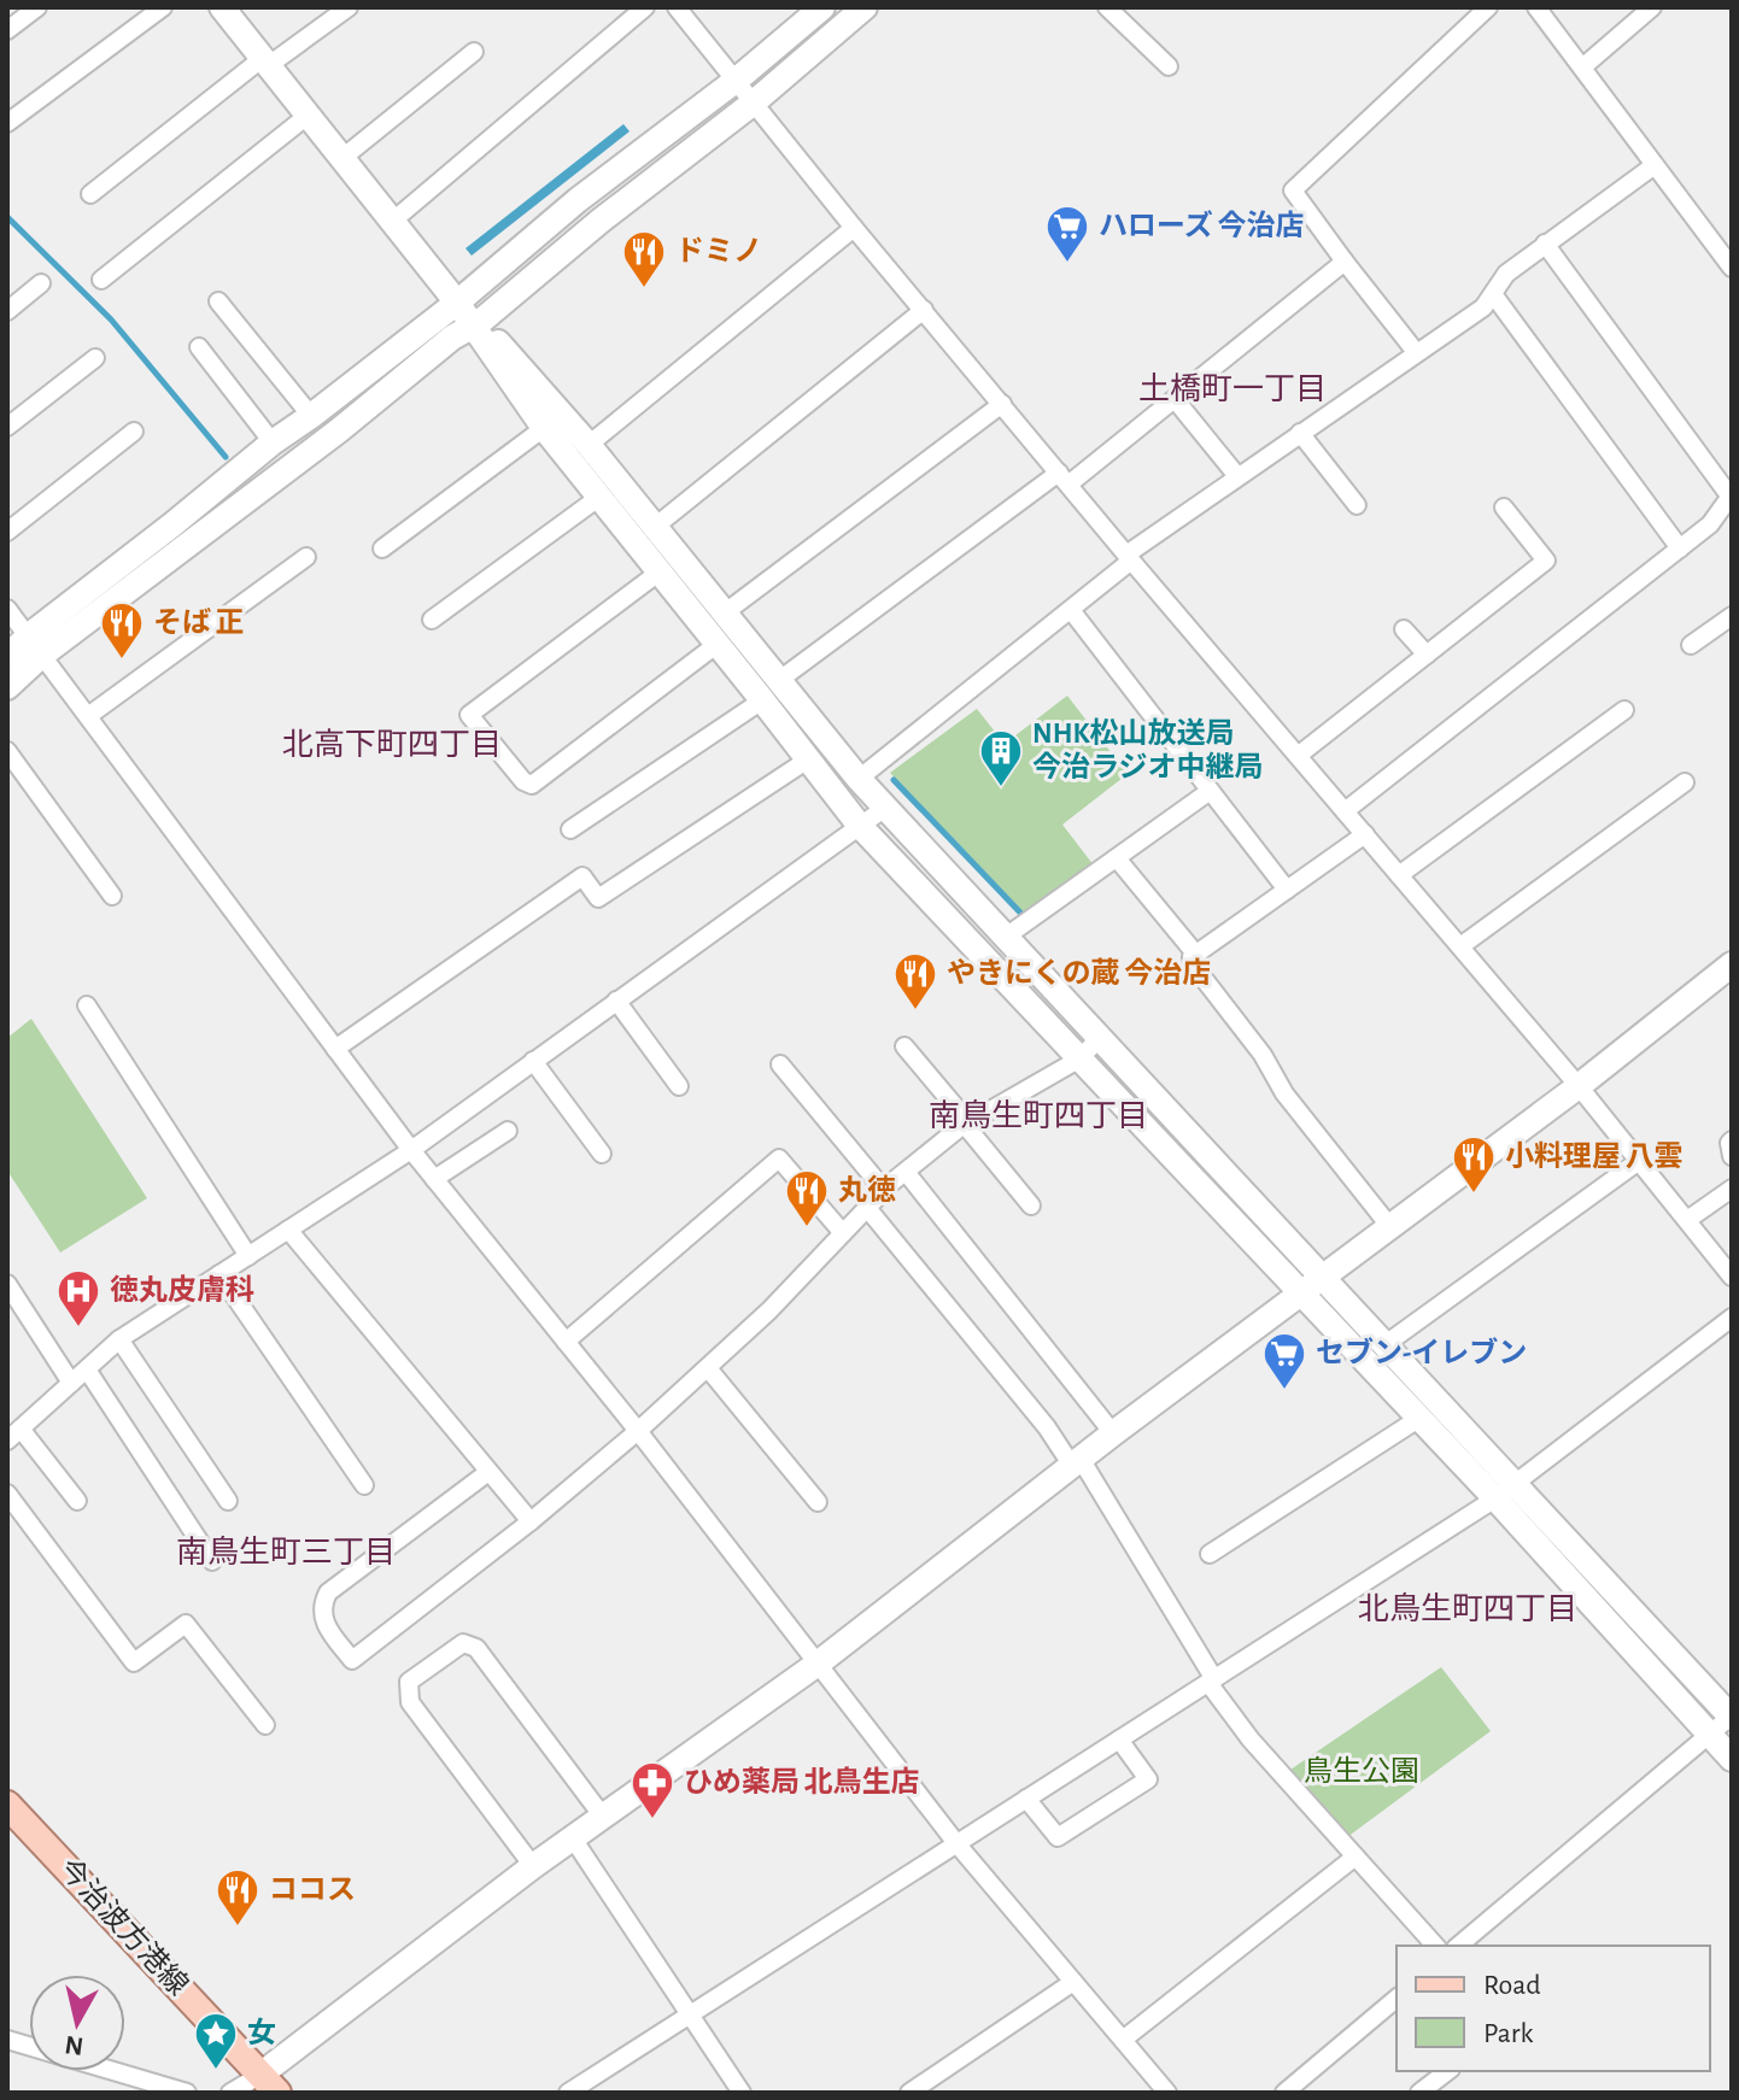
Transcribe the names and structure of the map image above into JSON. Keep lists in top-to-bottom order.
{
  "streets": {
    "main road": ["今治波方港線"]
  },
  "districts": [
    "土橋町一丁目",
    "北高下町四丁目",
    "南鳥生町四丁目",
    "南鳥生町三丁目",
    "北鳥生町四丁目"
  ],
  "parks": ["鳥生公園"],
  "places": {
    "supermarket": ["ハローズ 今治店", "セブン-イレブン"],
    "restaurant": [
      "ドミノ",
      "そば 正",
      "やきにくの蔵 今治店",
      "小料理屋 八雲",
      "丸徳",
      "ココス"
    ],
    "building": ["NHK松山放送局 今治ラジオ中継局"],
    "hospital": ["徳丸皮膚科"],
    "pharmacy": ["ひめ薬局 北鳥生店"],
    "place": ["女"]
  },
  "legend": ["Road", "Park"],
  "north": "bottom"
}
